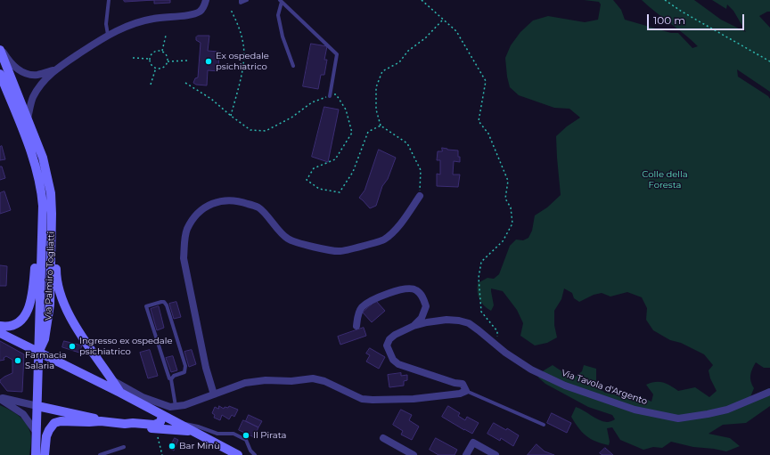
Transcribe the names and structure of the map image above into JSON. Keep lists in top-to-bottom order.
{
  "streets": {
    "street": ["Via Palmiro Togliatti", "Via Tavola d'Argento"]
  },
  "parks": ["Colle della Foresta"],
  "places": [
    "Ex ospedale psichiatrico",
    "Ingresso ex ospedale psichiatrico",
    "Farmacia Salaria",
    "Il Pirata",
    "Bar Minù"
  ],
  "scale_bar": "100 m"
}
